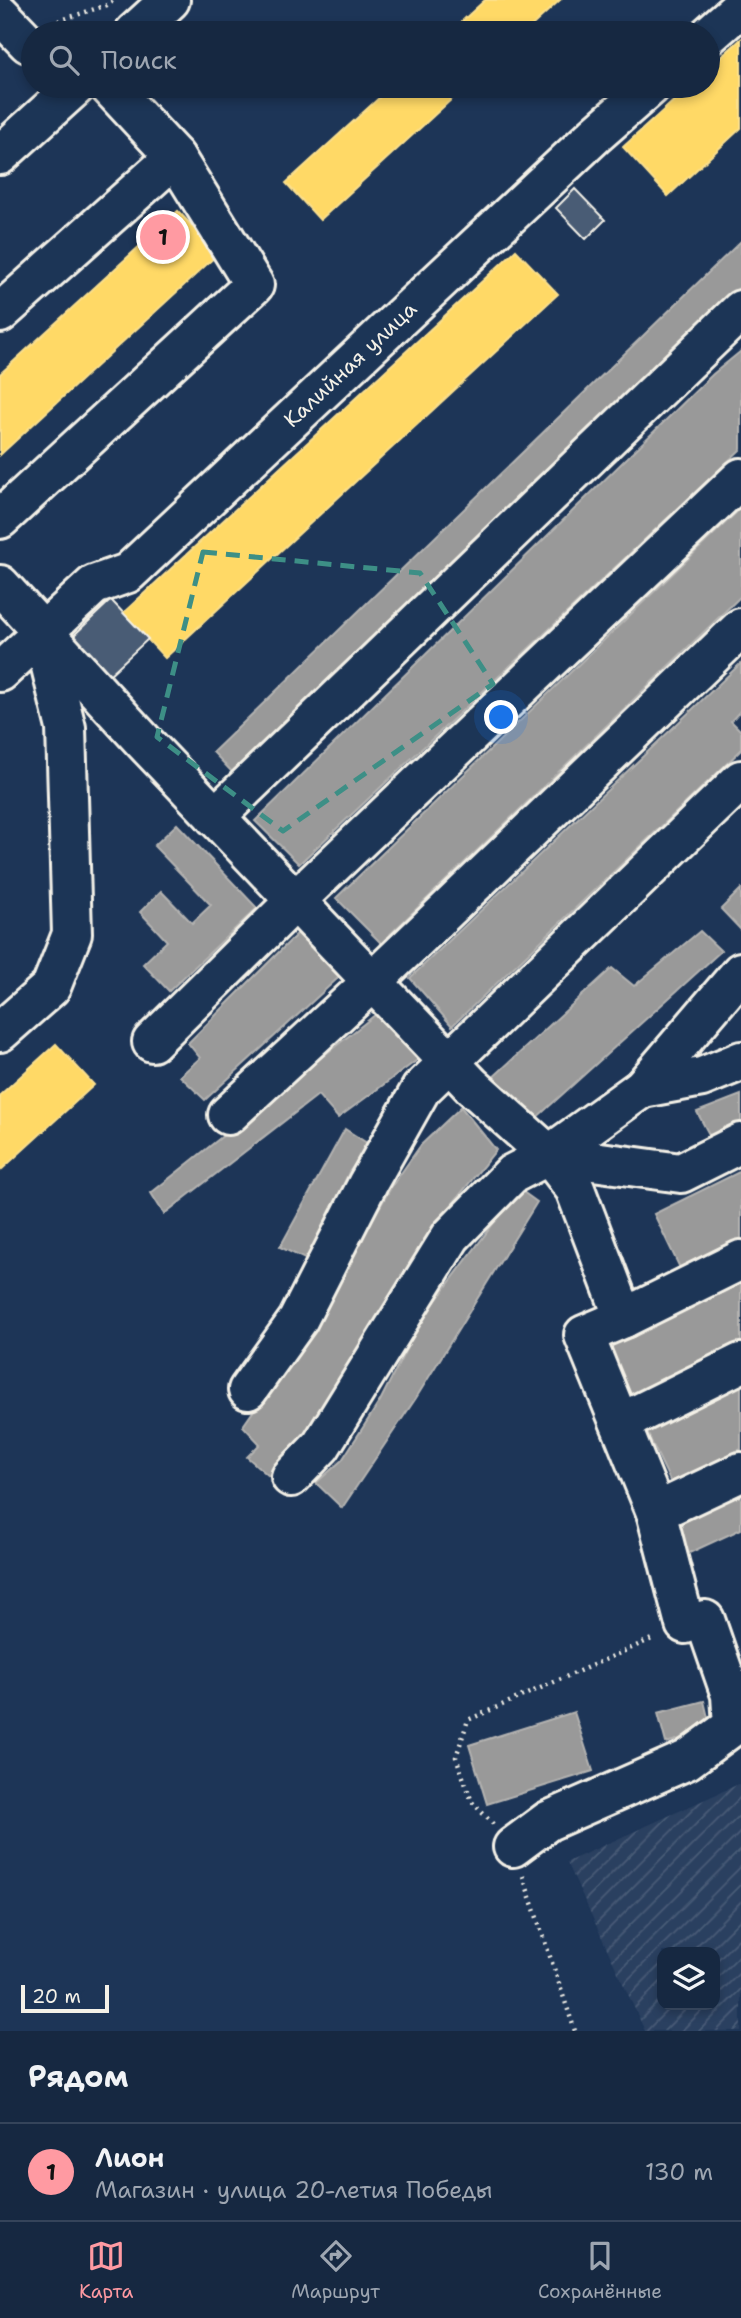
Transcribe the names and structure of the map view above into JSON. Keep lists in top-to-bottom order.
{
  "streets": {
    "main road": ["Калийная улица"]
  },
  "scale_bar": "20 m",
  "page": {
    "search": "Поиск",
    "pins": "1",
    "scale": "20 m",
    "heading": "Рядом",
    "list": [
      {
        "mark": "1",
        "name": "Лион",
        "note": "Магазин · улица 20-летия Победы",
        "value": "130 m"
      }
    ],
    "nav": ["Карта", "Маршрут", "Сохранённые"]
  }
}
